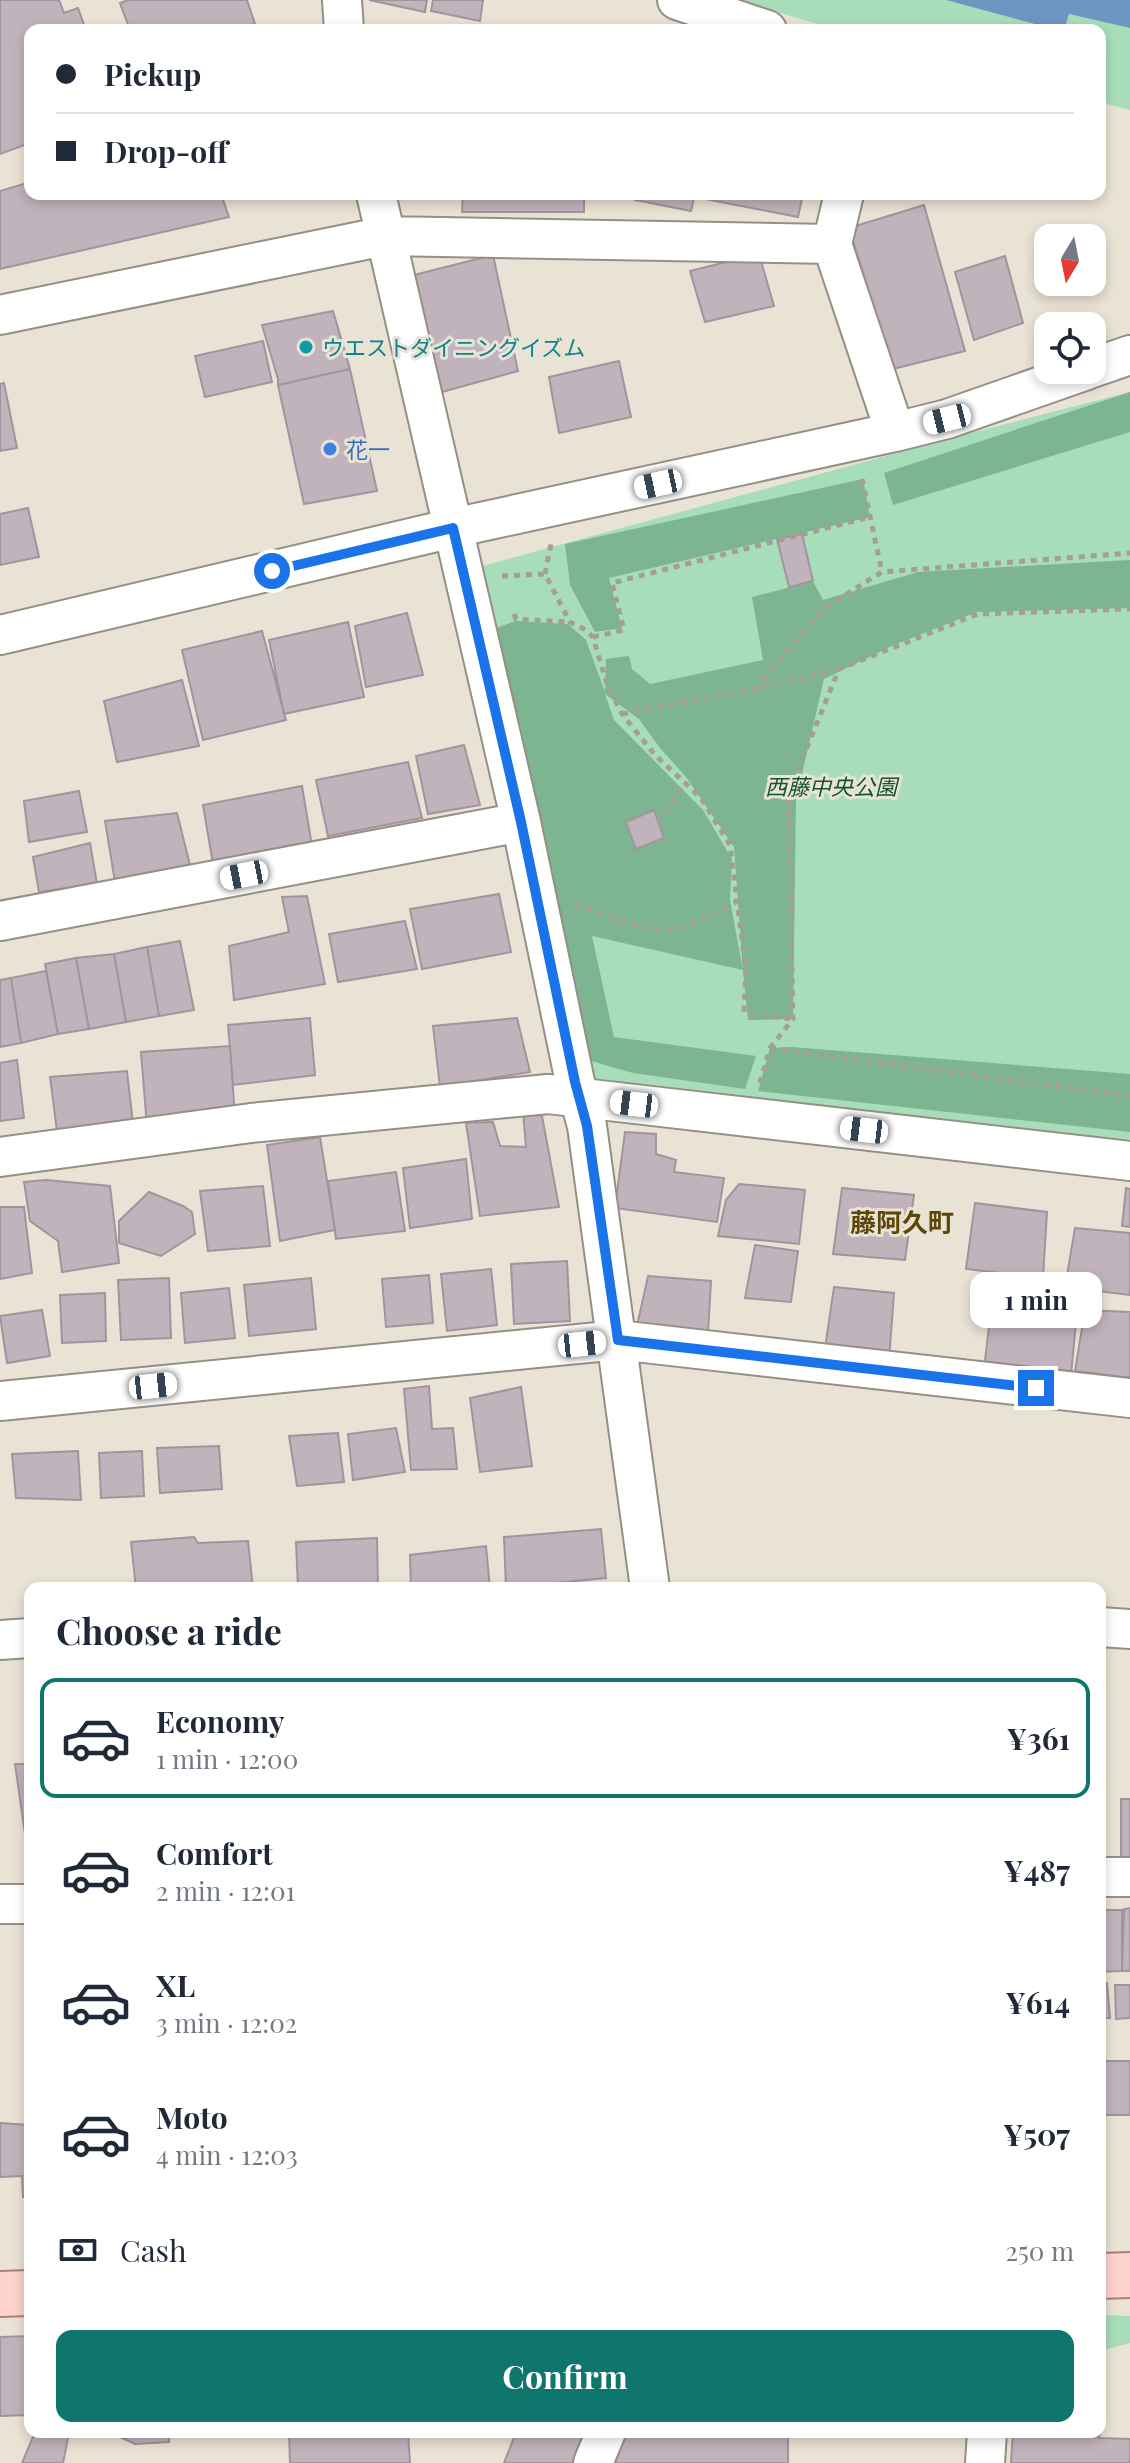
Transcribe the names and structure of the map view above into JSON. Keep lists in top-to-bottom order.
{
  "districts": ["藤阿久町"],
  "parks": ["西藤中央公園"],
  "places": ["ウエストダイニングイズム", "花一"],
  "north": "bottom",
  "page": {
    "banner": ["Pickup", "Drop-off"],
    "bubble": "1 min",
    "heading": "Choose a ride",
    "list": [
      {
        "name": "Economy",
        "note": "1 min · 12:00",
        "value": "¥361"
      },
      {
        "name": "Comfort",
        "note": "2 min · 12:01",
        "value": "¥487"
      },
      {
        "name": "XL",
        "note": "3 min · 12:02",
        "value": "¥614"
      },
      {
        "name": "Moto",
        "note": "4 min · 12:03",
        "value": "¥507"
      }
    ],
    "pay": ["Cash", "250 m"],
    "buttons": "Confirm"
  }
}
